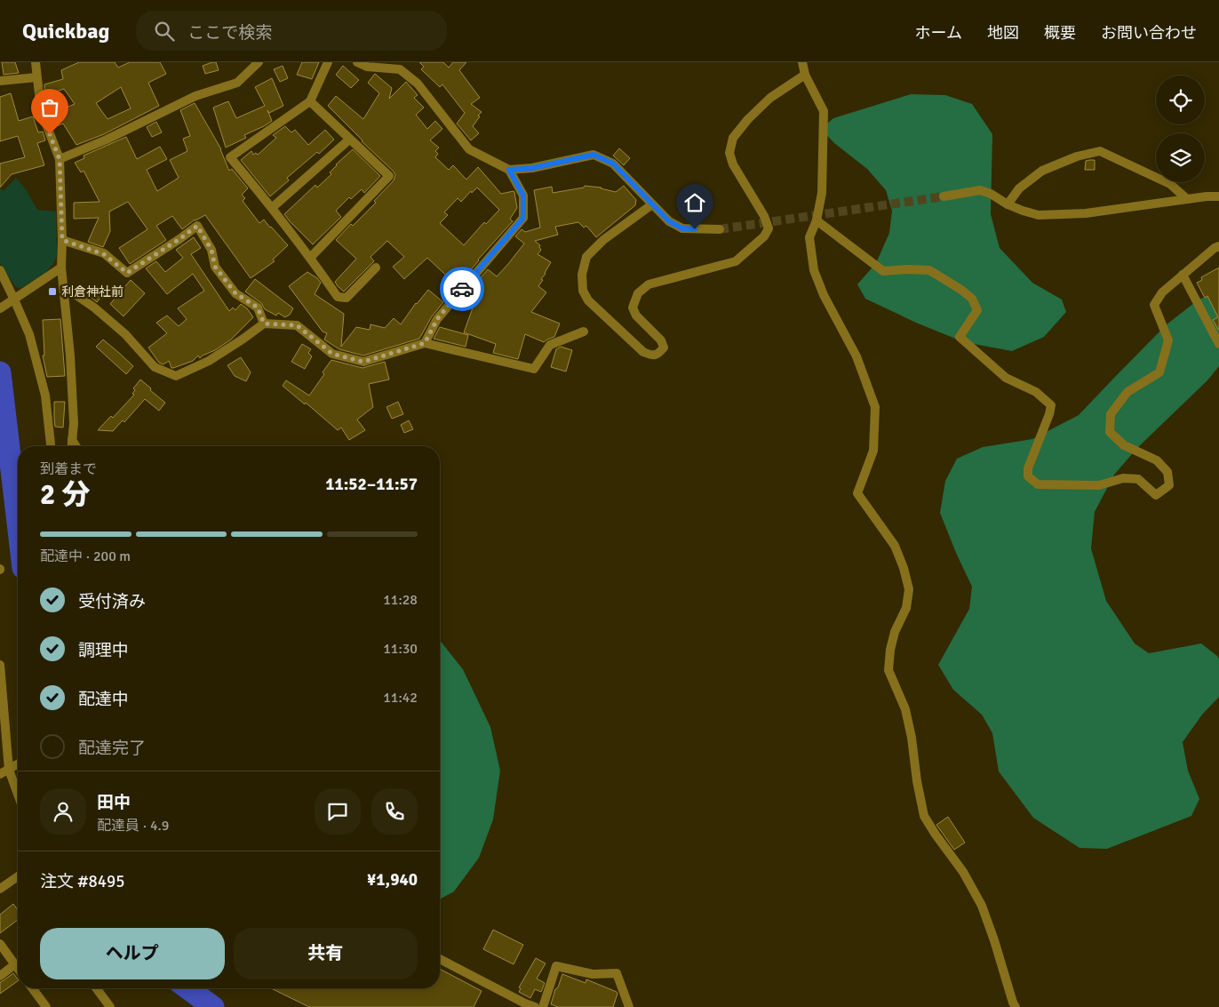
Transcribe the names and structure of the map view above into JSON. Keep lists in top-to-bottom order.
{
  "places": {
    "transit": ["利倉神社前"]
  },
  "page": {
    "header": "Quickbag",
    "search": "ここで検索",
    "nav": [
      "ホーム",
      "地図",
      "概要",
      "お問い合わせ"
    ],
    "heading": ["2 分", "到着まで", "11:52–11:57"],
    "panel": [
      "田中",
      "配達員 · 4.9",
      "注文 #8495",
      "¥1,940"
    ],
    "bar": "配達中 · 200 m",
    "list": [
      ["受付済み", "11:28"],
      ["調理中", "11:30"],
      ["配達中", "11:42"],
      "配達完了"
    ],
    "buttons": ["ヘルプ", "共有"]
  }
}
